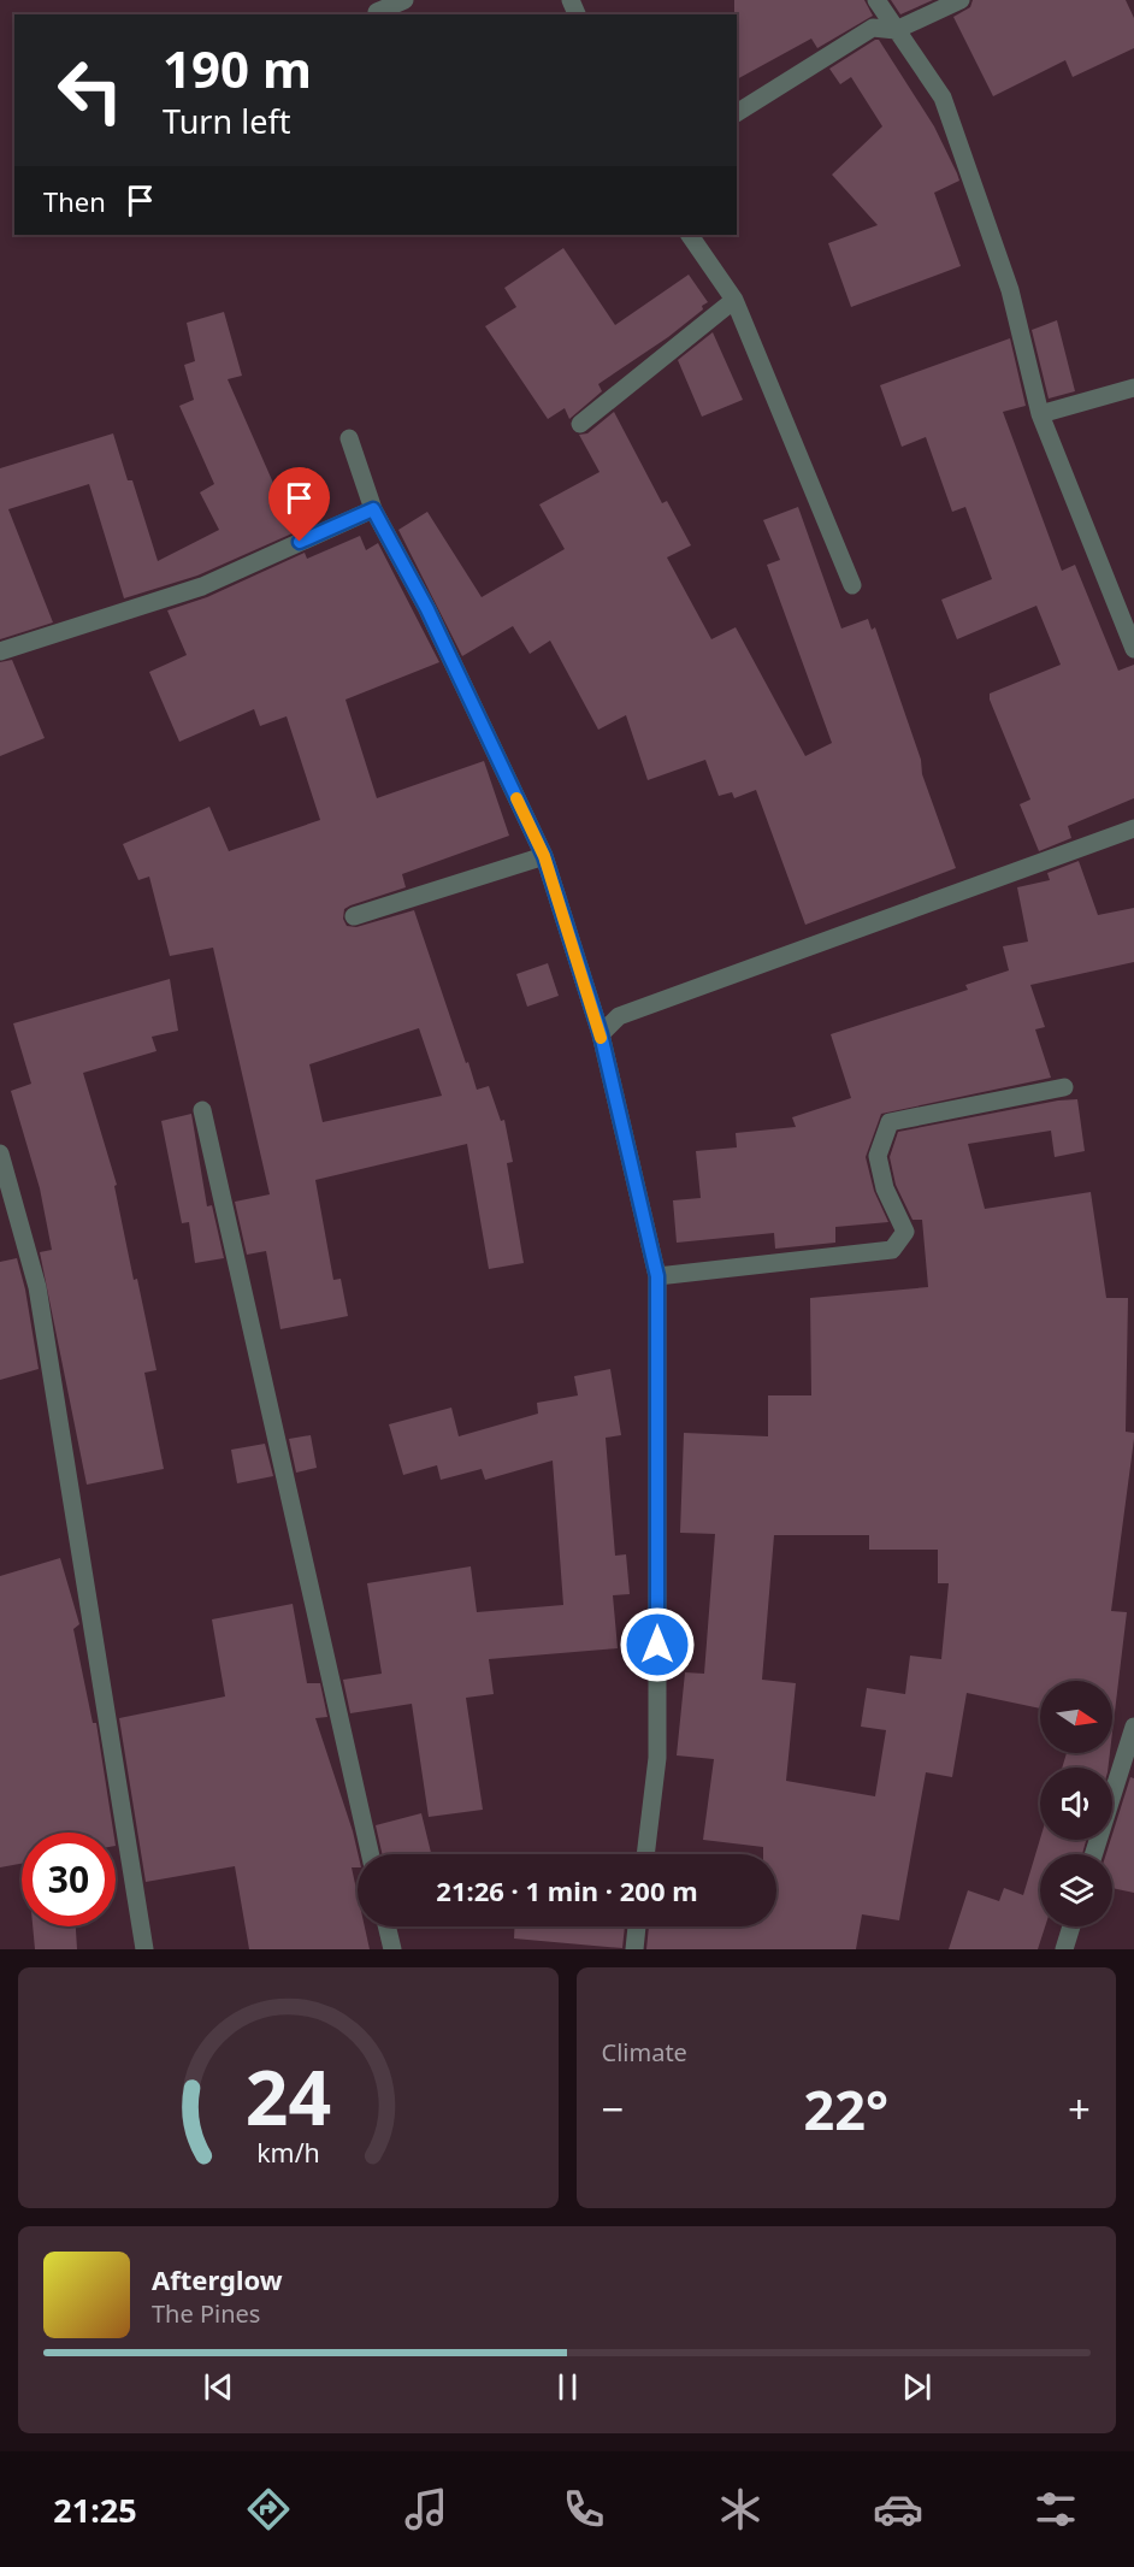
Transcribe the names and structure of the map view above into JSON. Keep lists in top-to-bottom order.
{
  "north": "right",
  "page": {
    "turn": ["190 m", "Turn left"],
    "then": "Then",
    "limit": "30",
    "trip": "21:26 · 1 min · 200 m",
    "tile": "Climate",
    "heat": ["−", "22°", "+"],
    "song": ["Afterglow", "The Pines"],
    "tabs": "21:25",
    "gauge": ["24", "km/h"]
  }
}
